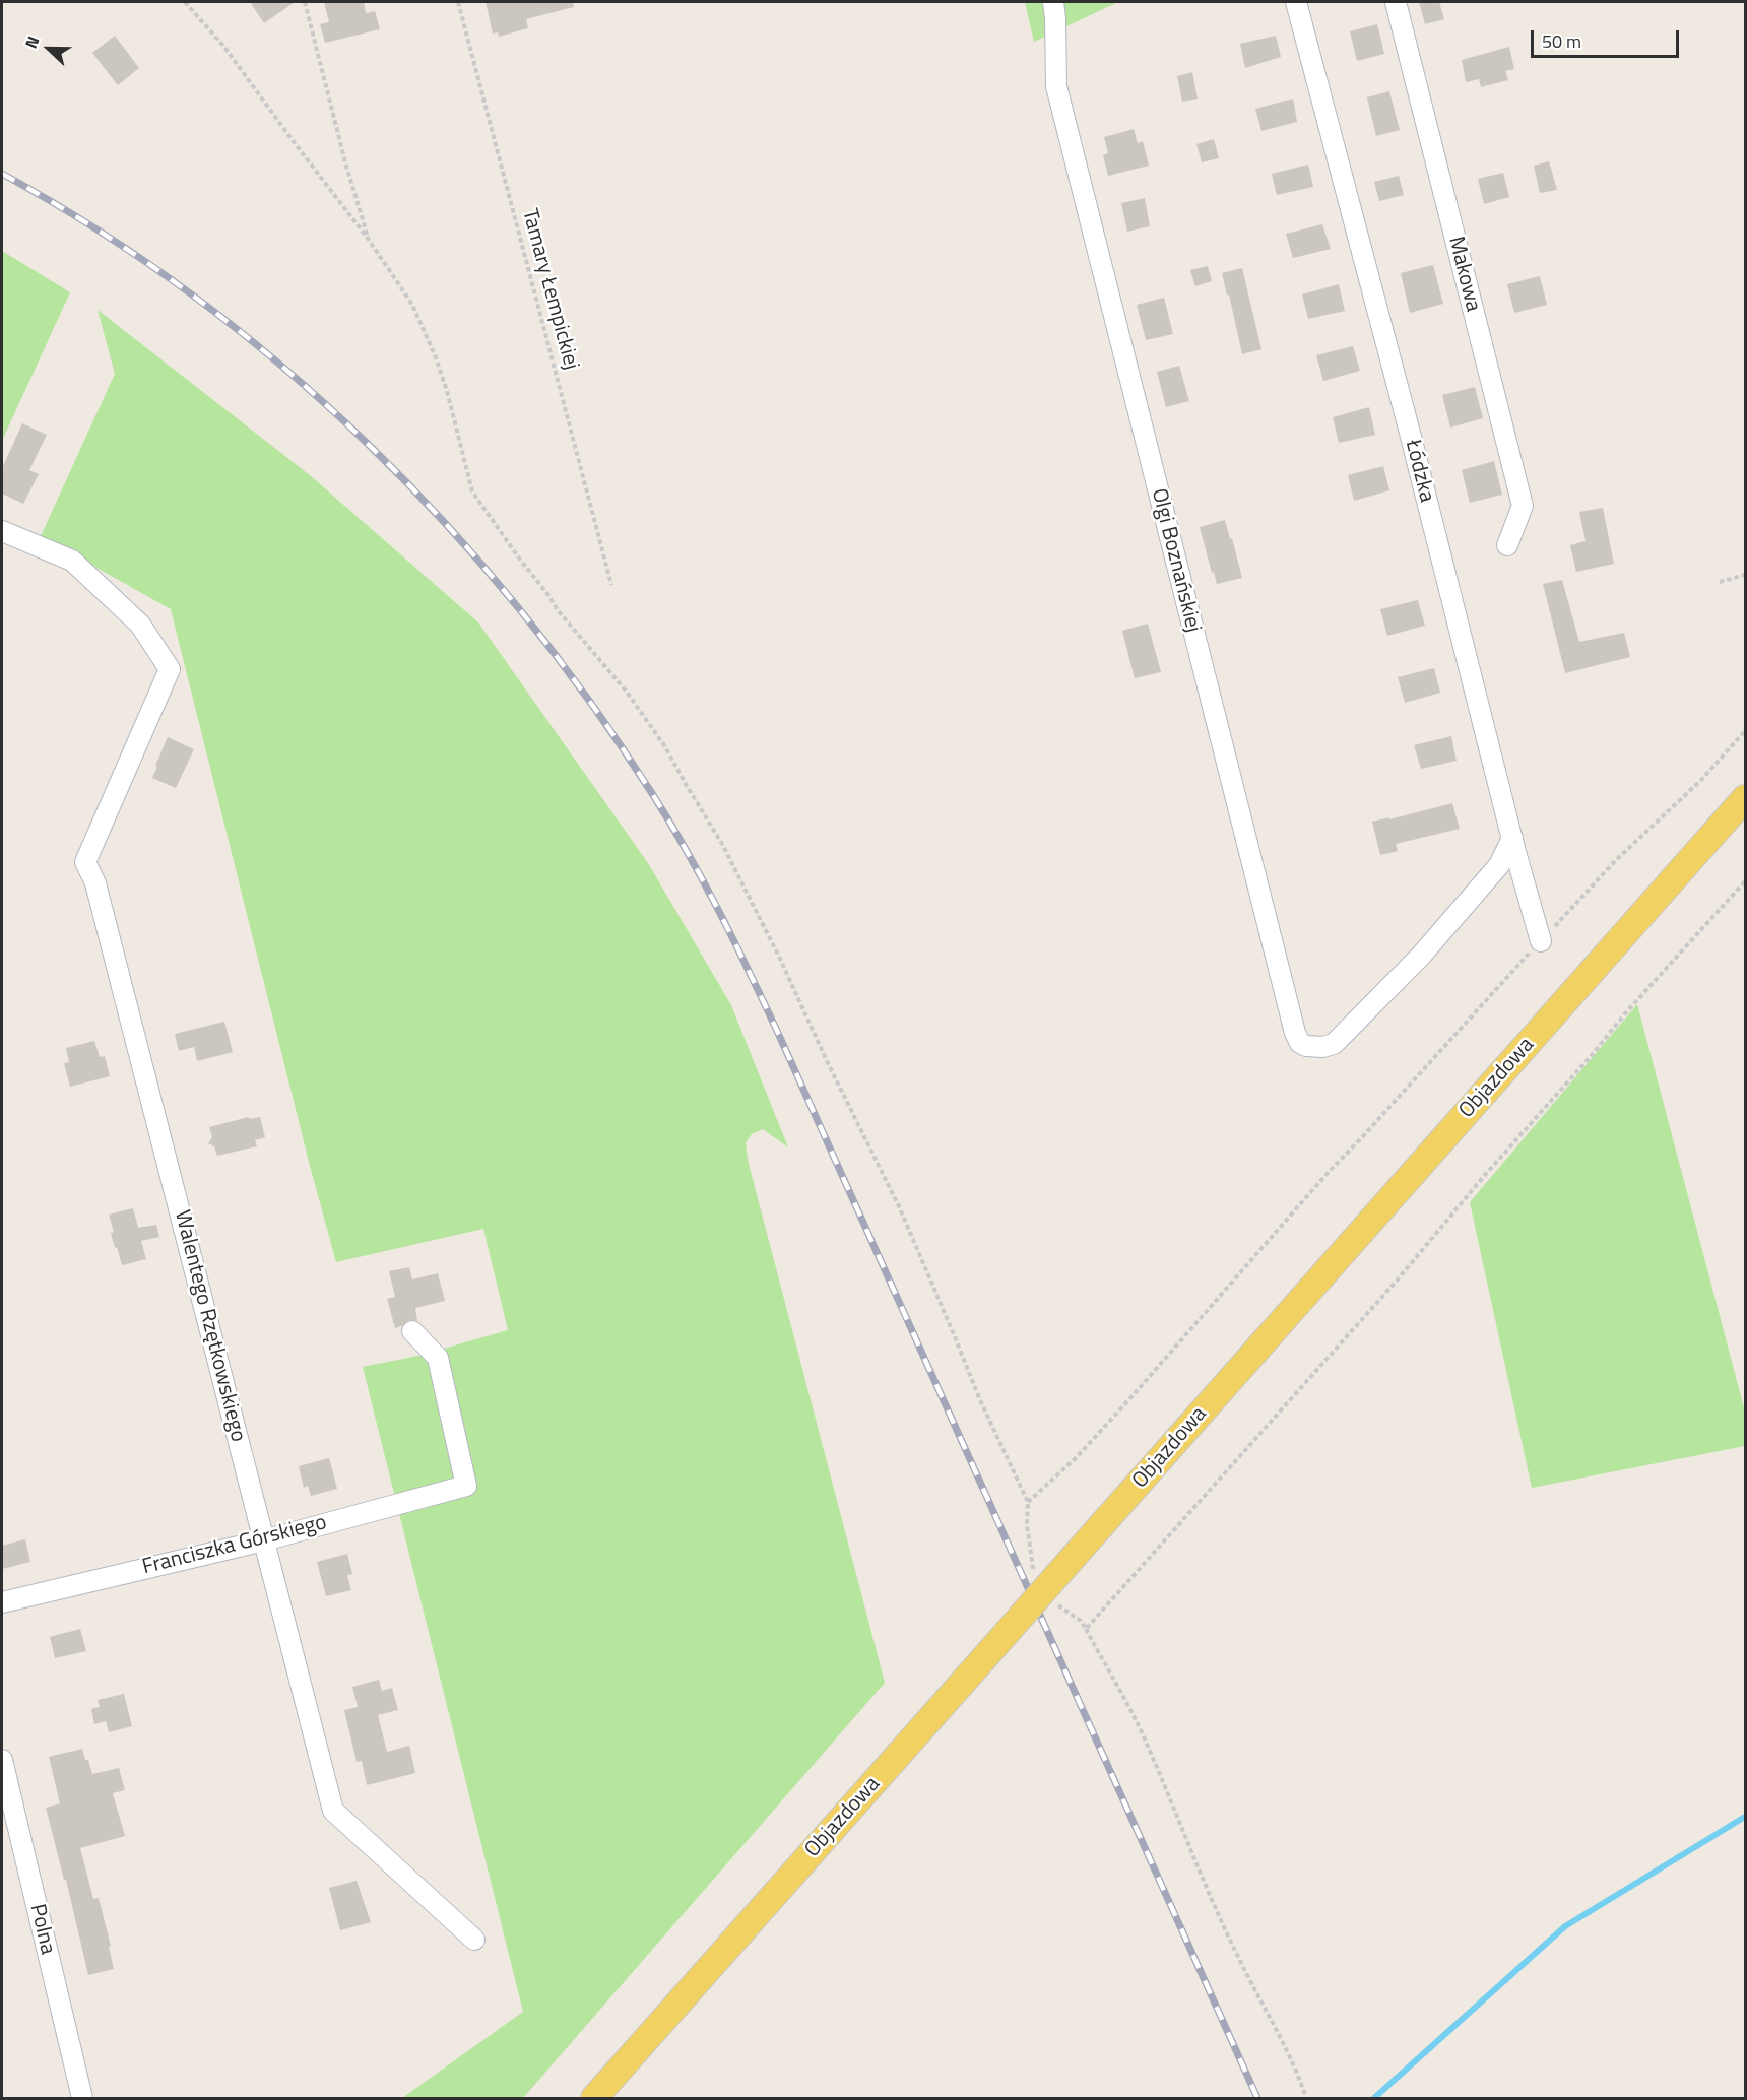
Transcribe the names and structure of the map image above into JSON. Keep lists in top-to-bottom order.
{
  "streets": {
    "main road": ["Objazdowa"],
    "street": [
      "Makowa",
      "Łódzka",
      "Olgi Boznańskiej",
      "Walentego Rzętkowskiego",
      "Franciszka Górskiego",
      "Polna"
    ],
    "path": ["Tamary Łempickiej"]
  },
  "crossings": [
    ["Łódzka", "Olgi Boznańskiej"],
    ["Walentego Rzętkowskiego", "Franciszka Górskiego"]
  ],
  "scale_bar": "50 m",
  "north": "left"
}
